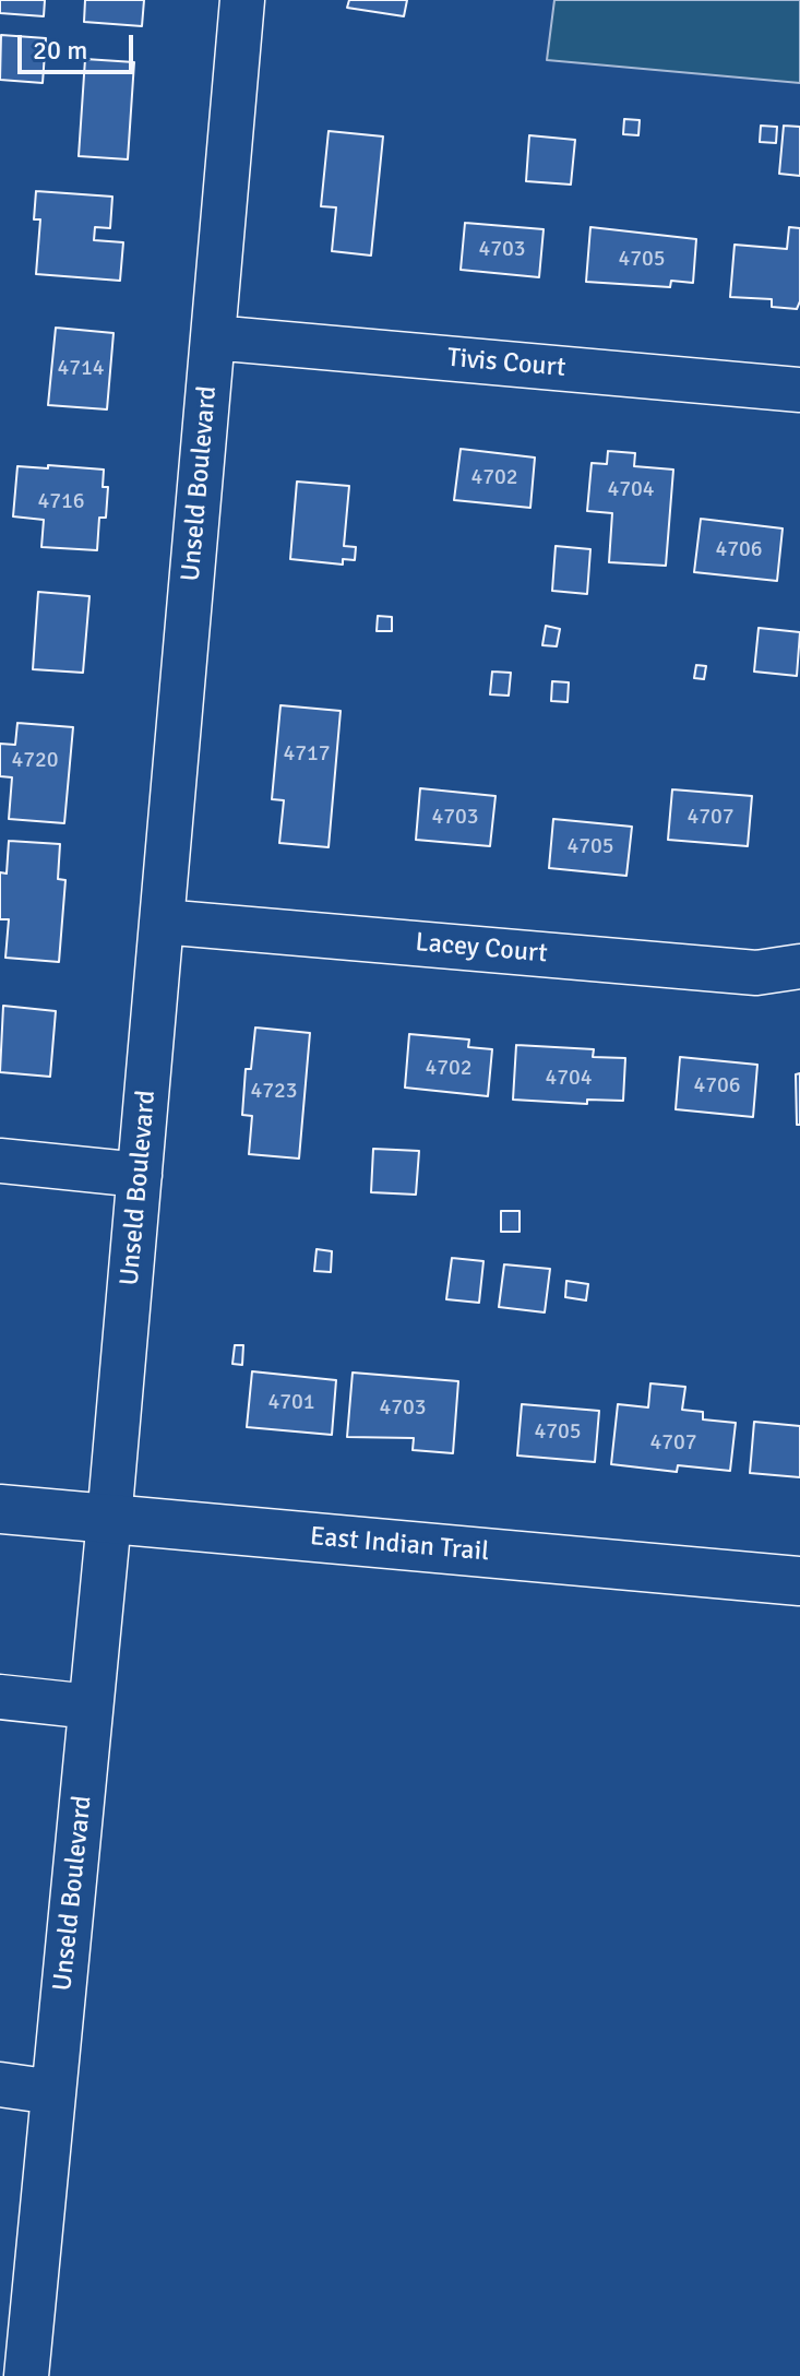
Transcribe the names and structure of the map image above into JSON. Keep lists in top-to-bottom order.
{
  "streets": {
    "main road": ["East Indian Trail"],
    "street": ["Tivis Court", "Unseld Boulevard", "Lacey Court"]
  },
  "crossings": [
    ["Tivis Court", "Unseld Boulevard"],
    ["Unseld Boulevard", "Lacey Court"],
    ["Unseld Boulevard", "East Indian Trail"]
  ],
  "house_numbers": [
    "4703",
    "4705",
    "4714",
    "4702",
    "4704",
    "4716",
    "4706",
    "4717",
    "4720",
    "4703",
    "4707",
    "4705",
    "4702",
    "4704",
    "4706",
    "4723",
    "4701",
    "4703",
    "4705",
    "4707"
  ],
  "scale_bar": "20 m"
}
